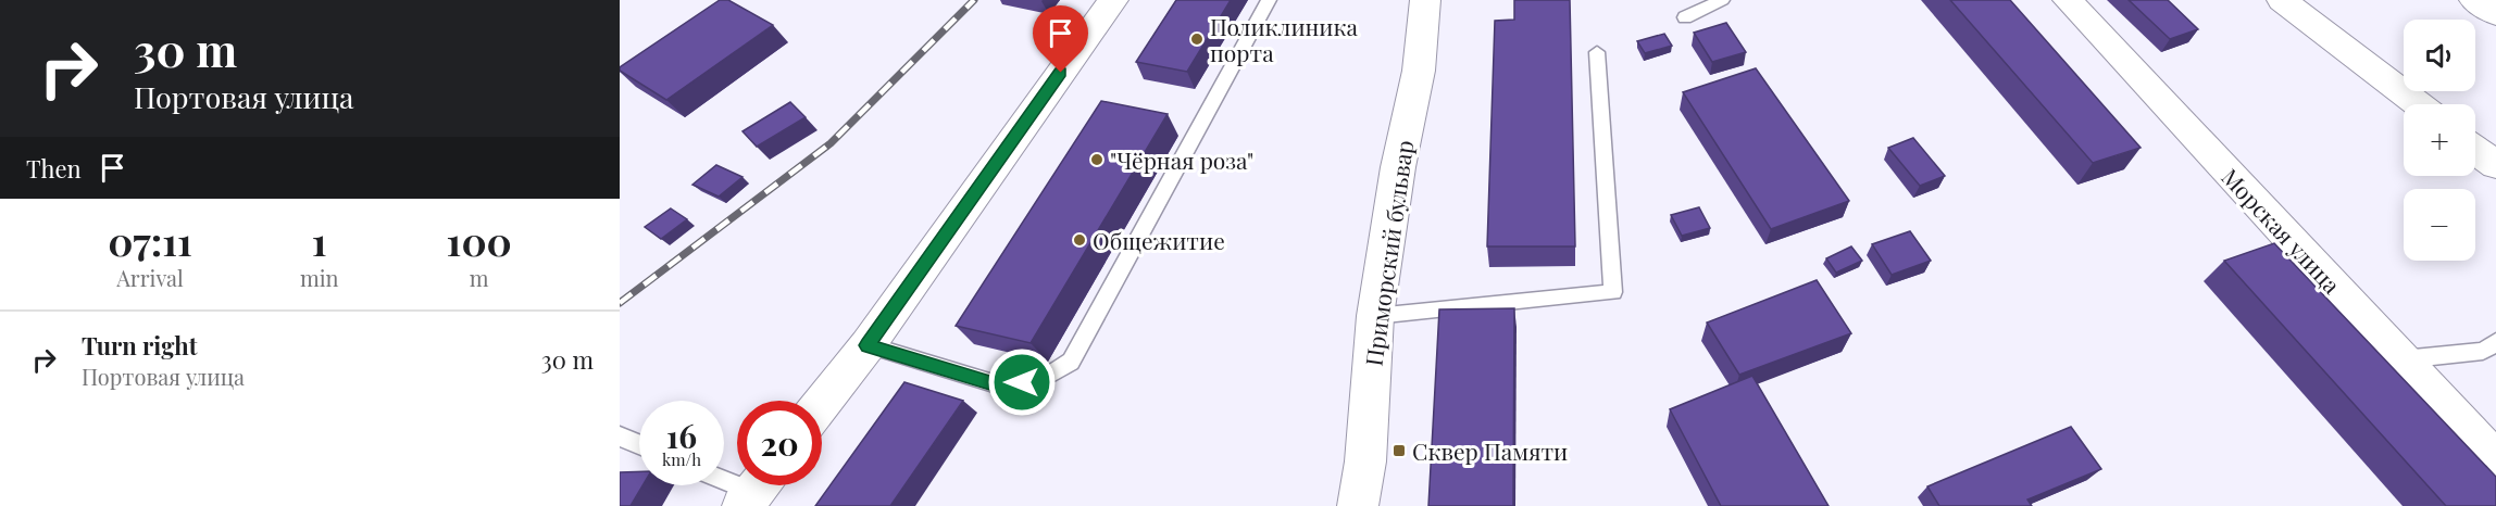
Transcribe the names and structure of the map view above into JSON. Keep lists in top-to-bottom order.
{
  "streets": {
    "street": ["Морская улица", "Приморский бульвар"]
  },
  "places": {
    "other": ["Поликлиника порта", "\"Чёрная роза\"", "Общежитие"],
    "transit": ["Сквер Памяти"]
  },
  "page": {
    "turn": ["30 m", "Портовая улица"],
    "map_buttons": ["+", "−"],
    "then": "Then",
    "eta": [
      "07:11",
      "Arrival",
      "1",
      "min",
      "100",
      "m"
    ],
    "list": [
      {
        "name": "Turn right",
        "note": "Портовая улица",
        "value": "30 m"
      }
    ],
    "speed": "16 km/h",
    "limit": "20"
  }
}
